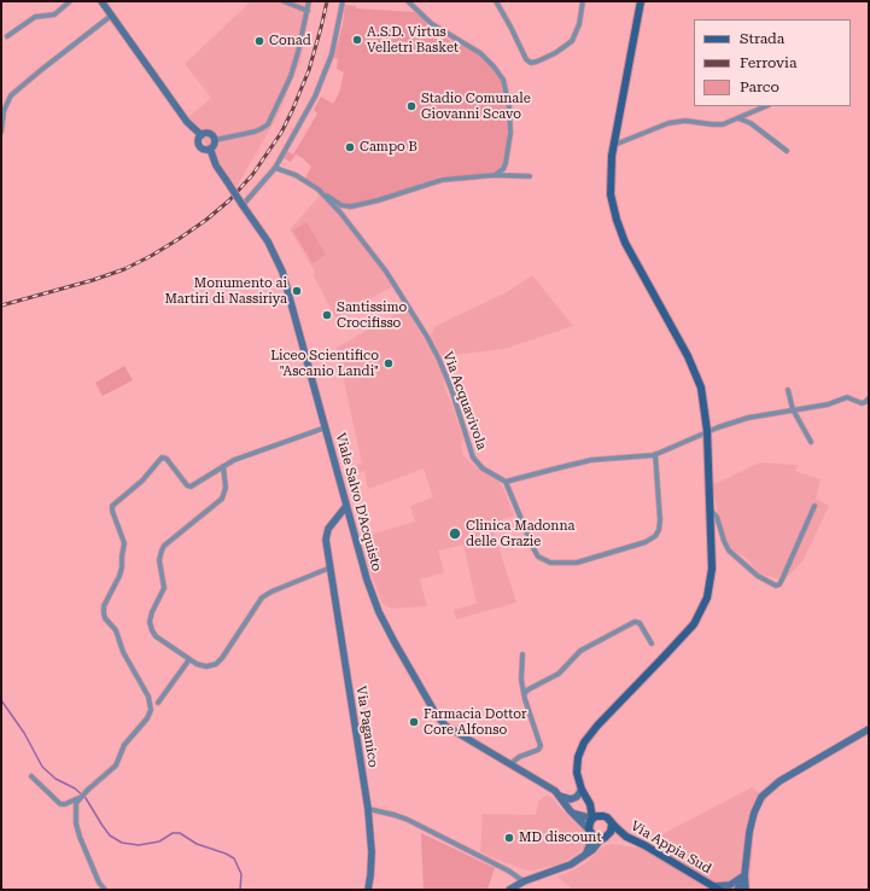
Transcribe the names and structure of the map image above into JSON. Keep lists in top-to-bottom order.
{
  "streets": {
    "main road": ["Viale Salvo D'Acquisto", "Via Paganico", "Via Appia Sud"],
    "street": ["Via Acquavivola"]
  },
  "crossings": [
    ["Viale Salvo D'Acquisto", "Via Paganico"],
    ["Viale Salvo D'Acquisto", "Via Appia Sud"]
  ],
  "places": [
    "A.S.D. Virtus Velletri Basket",
    "Conad",
    "Stadio Comunale Giovanni Scavo",
    "Campo B",
    "Monumento ai Martiri di Nassiriya",
    "Santissimo Crocifisso",
    "Liceo Scientifico \"Ascanio Landi\"",
    "Clinica Madonna delle Grazie",
    "Farmacia Dottor Core Alfonso",
    "MD discount"
  ],
  "legend": ["Strada", "Ferrovia", "Parco"]
}
